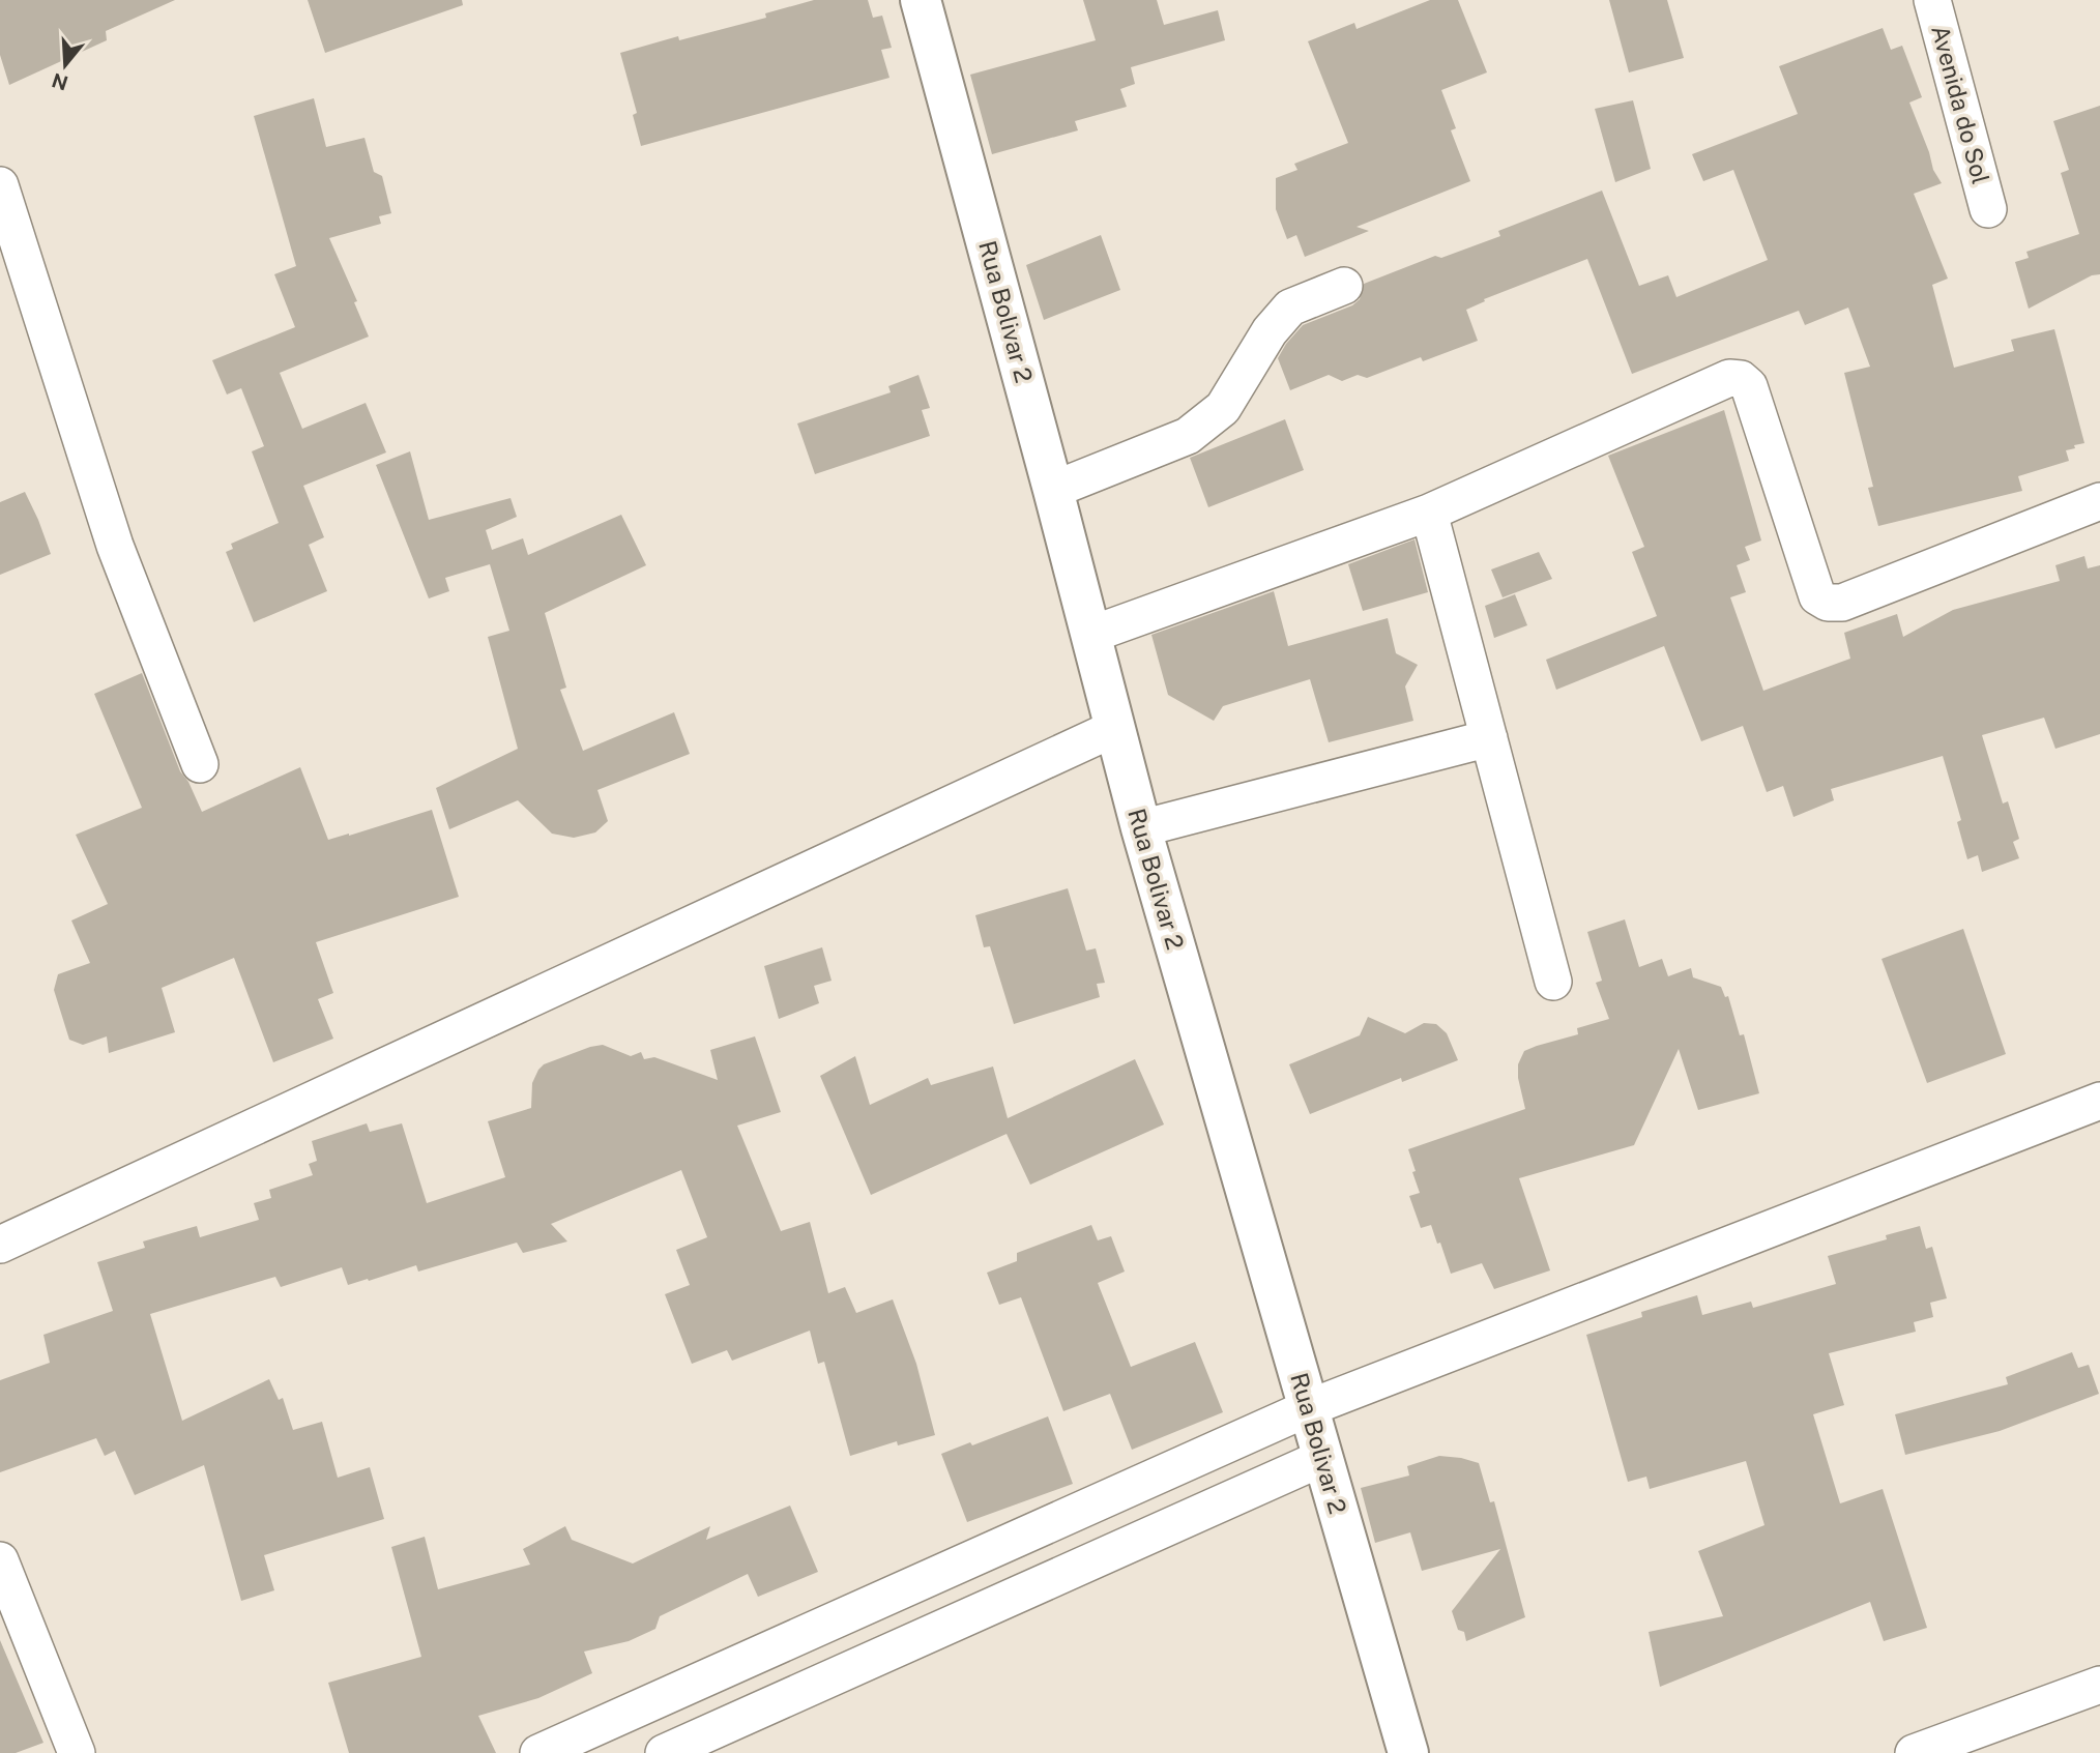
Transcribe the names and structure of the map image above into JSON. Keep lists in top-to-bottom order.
{
  "streets": {
    "street": ["Avenida do Sol", "Rua Bolivar 2"]
  },
  "north": "bottom"
}
